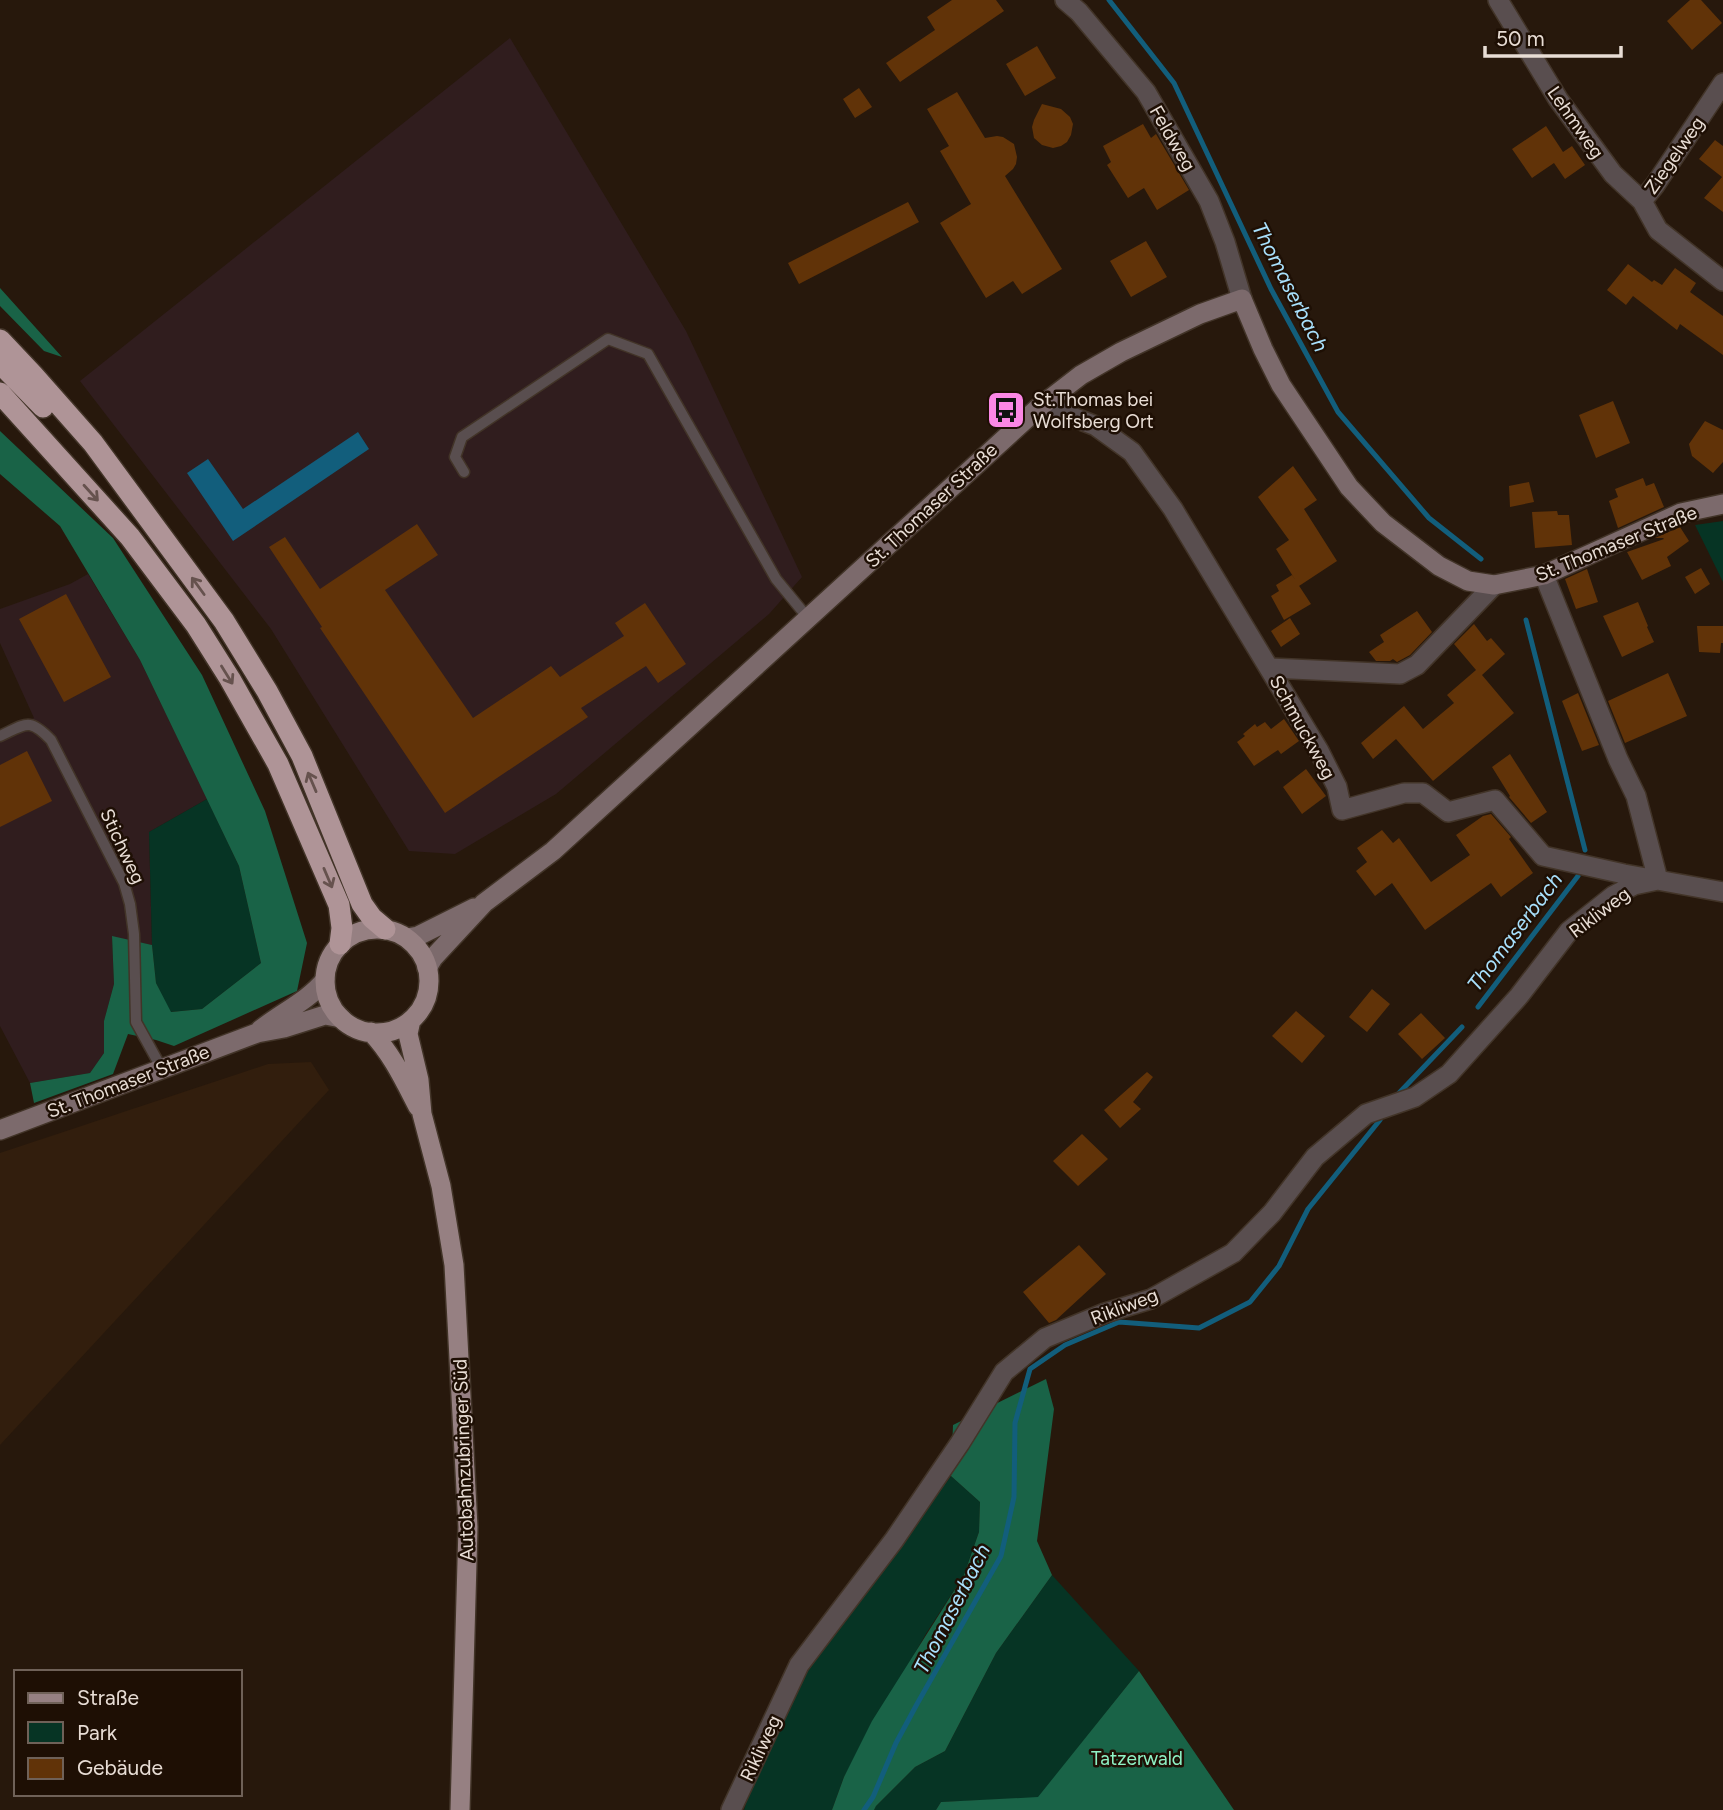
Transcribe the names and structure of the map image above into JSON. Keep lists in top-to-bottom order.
{
  "streets": {
    "main road": ["St. Thomaser Straße", "Autobahnzubringer Süd"],
    "street": [
      "Lehmweg",
      "Feldweg",
      "Ziegelweg",
      "Schmuckweg",
      "Rikliweg"
    ],
    "lane": ["Stichweg"]
  },
  "crossings": [
    ["Lehmweg", "Ziegelweg"],
    ["Feldweg", "St. Thomaser Straße"],
    ["St. Thomaser Straße", "Schmuckweg"],
    ["St. Thomaser Straße", "Stichweg"],
    ["St. Thomaser Straße", "Autobahnzubringer Süd"],
    ["Schmuckweg", "Rikliweg"]
  ],
  "water": ["Thomaserbach"],
  "parks": ["Tatzerwald"],
  "places": {
    "bus stop": ["St.Thomas bei Wolfsberg Ort"]
  },
  "legend": ["Straße", "Park", "Gebäude"],
  "scale_bar": "50 m"
}
